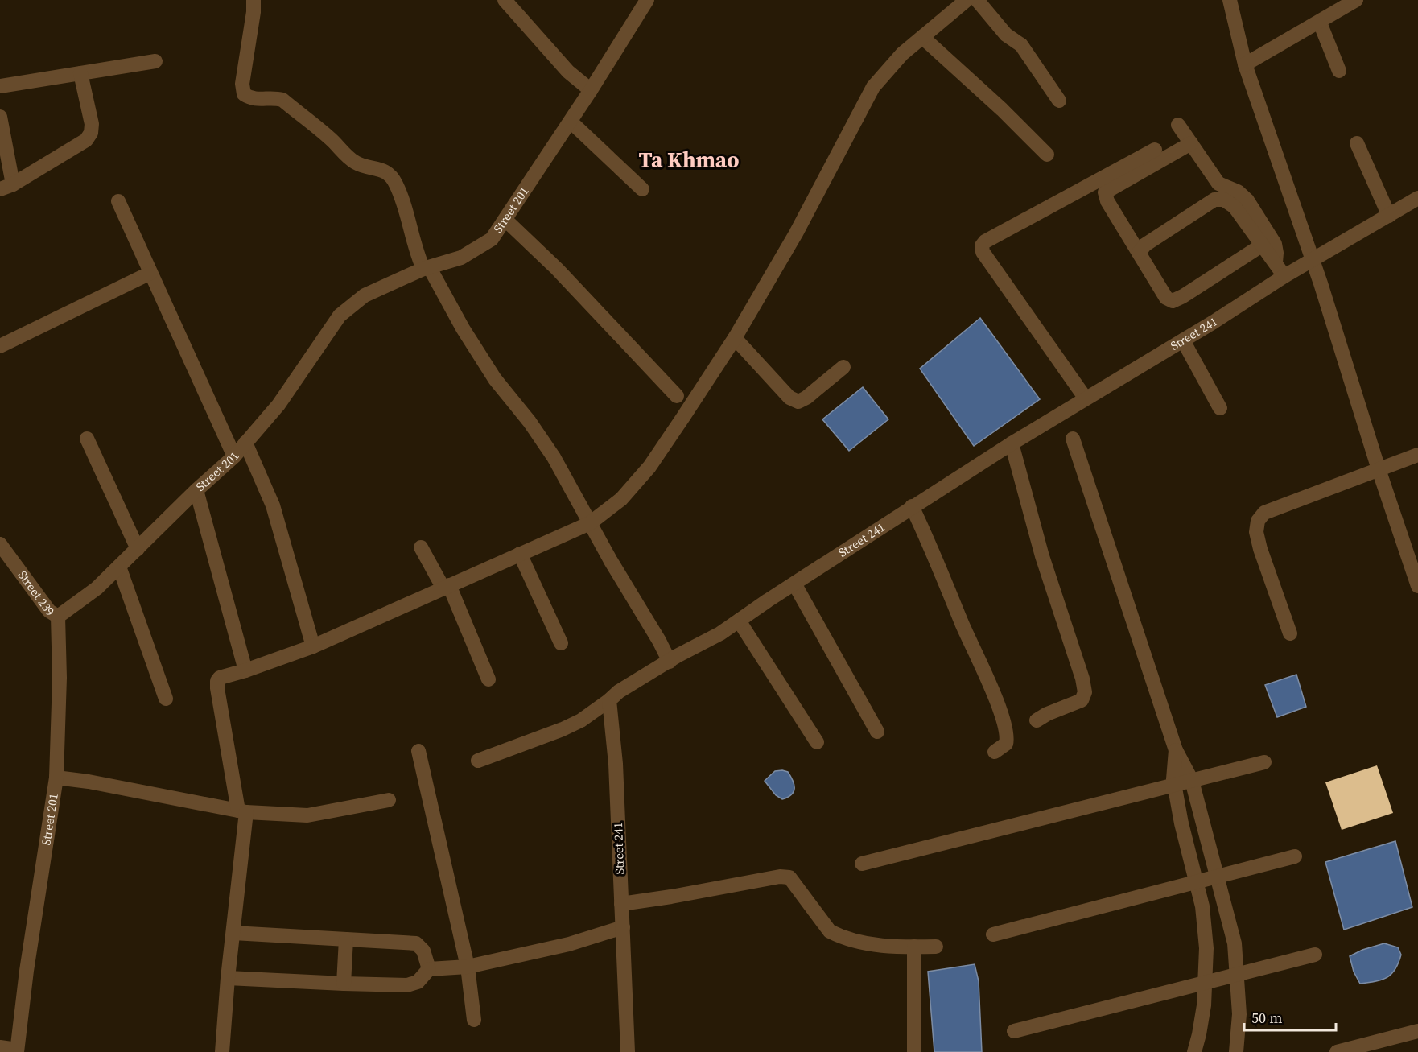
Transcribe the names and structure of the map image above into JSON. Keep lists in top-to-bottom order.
{
  "streets": {
    "street": ["Street 201", "Street 241", "Street 239"]
  },
  "crossings": [
    ["Street 201", "Street 239"]
  ],
  "districts": ["Ta Khmao"],
  "scale_bar": "50 m"
}
